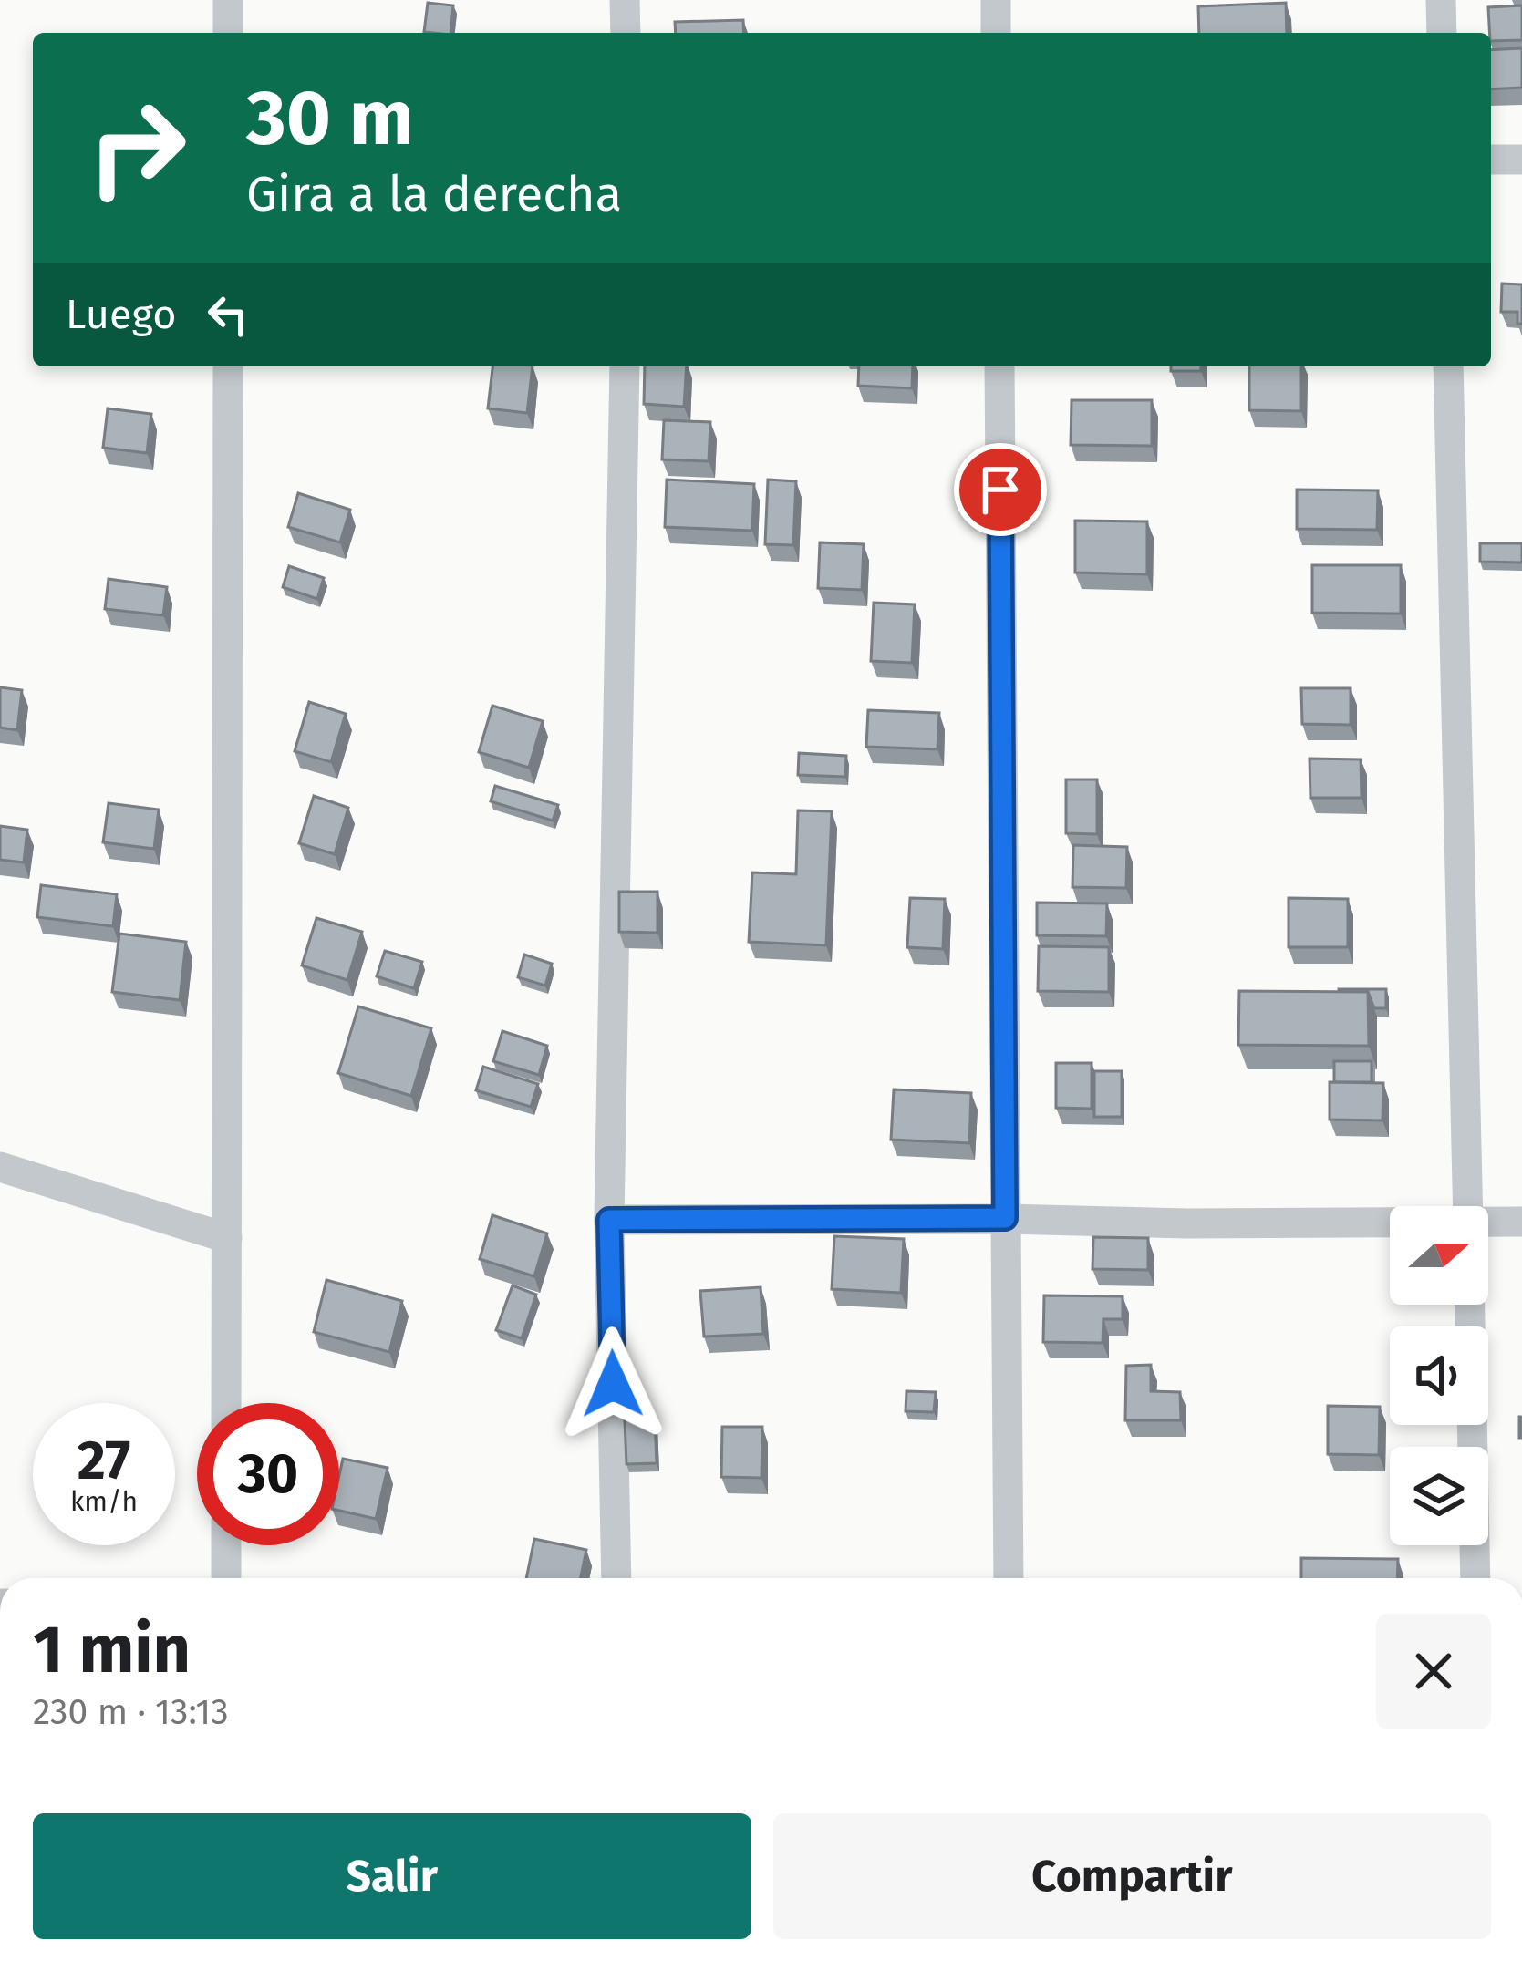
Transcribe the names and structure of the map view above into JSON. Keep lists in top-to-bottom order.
{
  "north": "right",
  "page": {
    "turn": ["30 m", "Gira a la derecha"],
    "then": "Luego",
    "speed": "27 km/h",
    "limit": "30",
    "heading": ["1 min", "230 m · 13:13"],
    "buttons": ["Salir", "Compartir"]
  }
}
